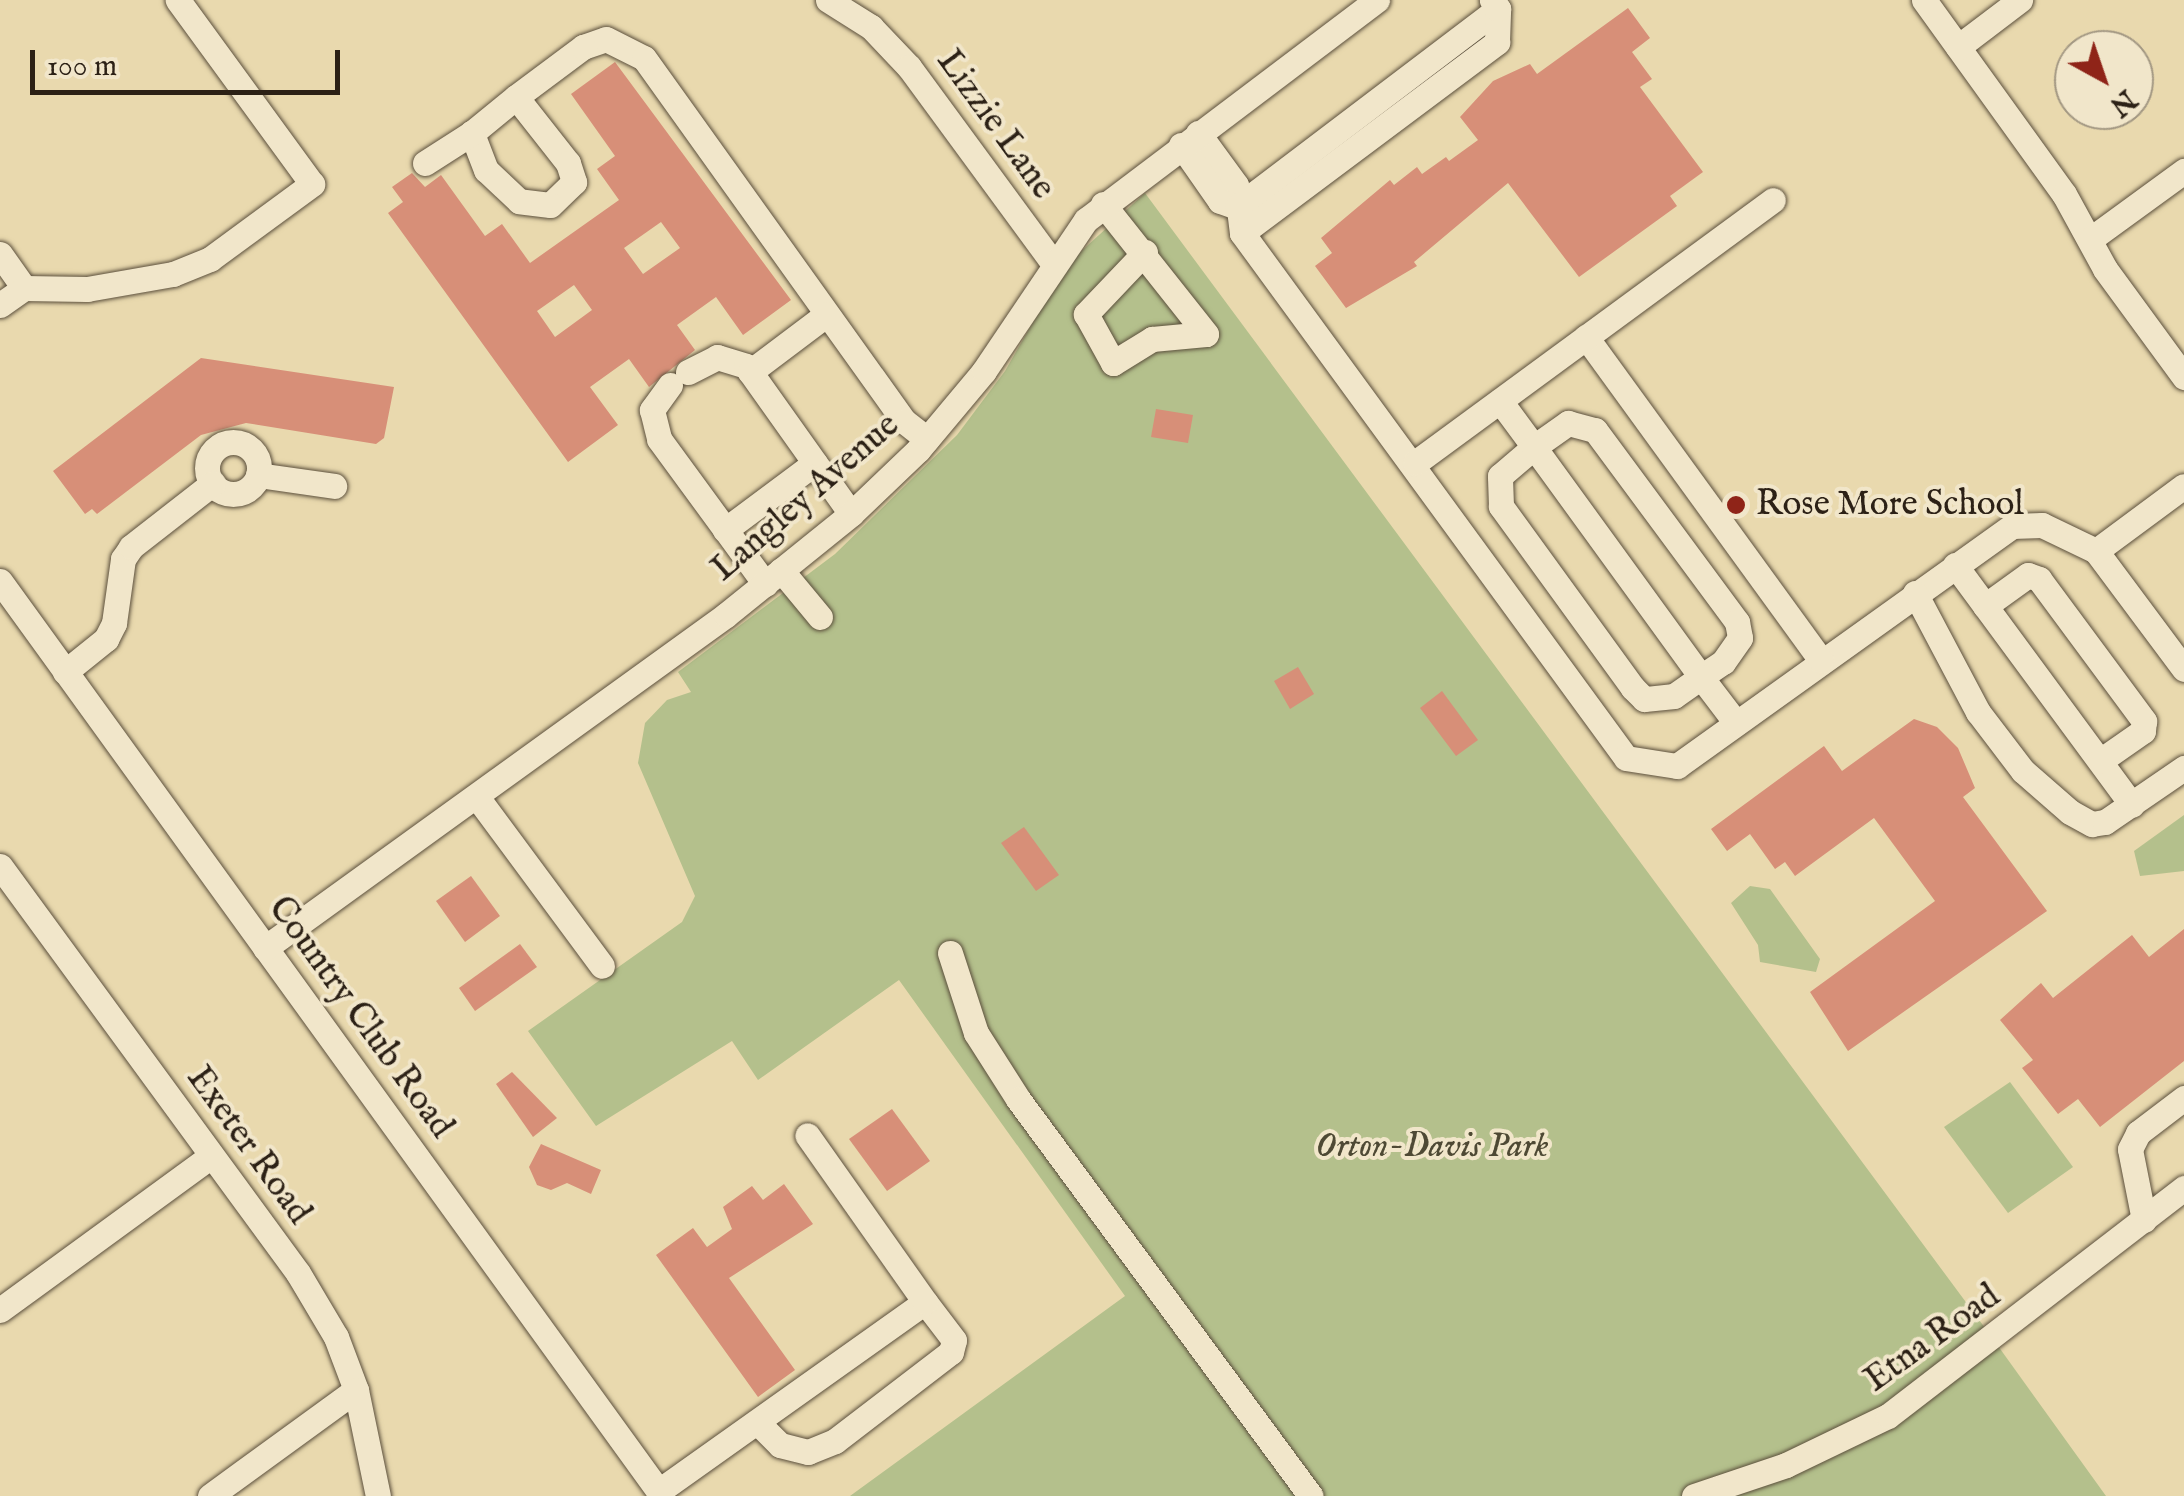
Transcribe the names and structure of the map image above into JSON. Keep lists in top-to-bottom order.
{
  "streets": {
    "street": [
      "Lizzie Lane",
      "Langley Avenue",
      "Country Club Road",
      "Exeter Road",
      "Etna Road"
    ]
  },
  "crossings": [
    ["Lizzie Lane", "Langley Avenue"],
    ["Langley Avenue", "Country Club Road"]
  ],
  "parks": ["Orton-Davis Park"],
  "places": ["Rose More School"],
  "scale_bar": "100 m",
  "north": "bottom right"
}
